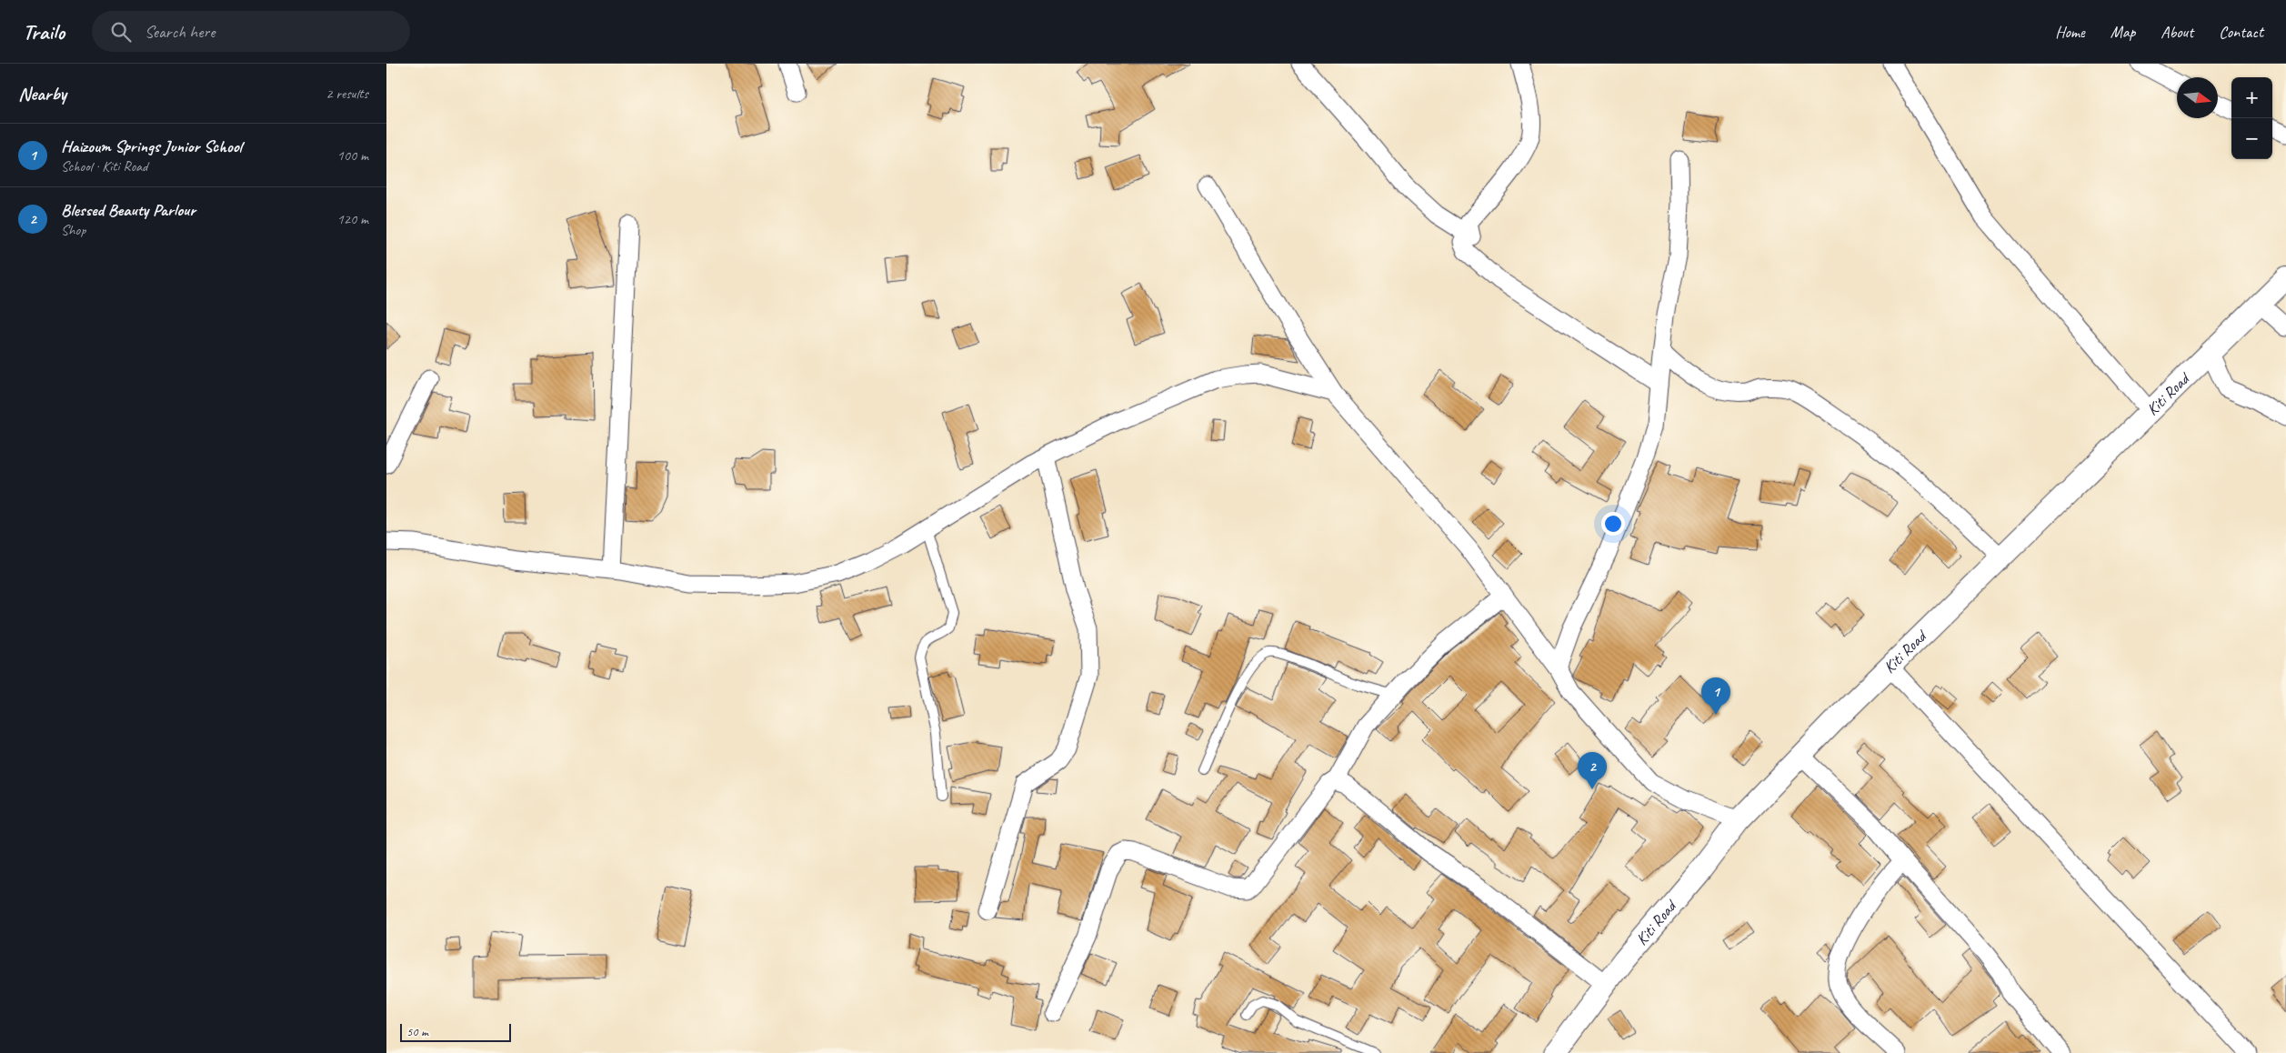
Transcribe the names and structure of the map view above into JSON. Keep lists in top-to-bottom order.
{
  "streets": {
    "street": ["Kiti Road"]
  },
  "scale_bar": "50 m",
  "north": "right",
  "page": {
    "header": "Trailo",
    "search": "Search here",
    "nav": [
      "Home",
      "Map",
      "About",
      "Contact"
    ],
    "heading": ["Nearby", "2 results"],
    "map_buttons": ["+", "−"],
    "list": [
      {
        "mark": "1",
        "name": "Haizoum Springs Junior School",
        "note": "School · Kiti Road",
        "value": "100 m"
      },
      {
        "mark": "2",
        "name": "Blessed Beauty Parlour",
        "note": "Shop",
        "value": "120 m"
      }
    ],
    "pins": ["1", "2"],
    "scale": "50 m"
  }
}
